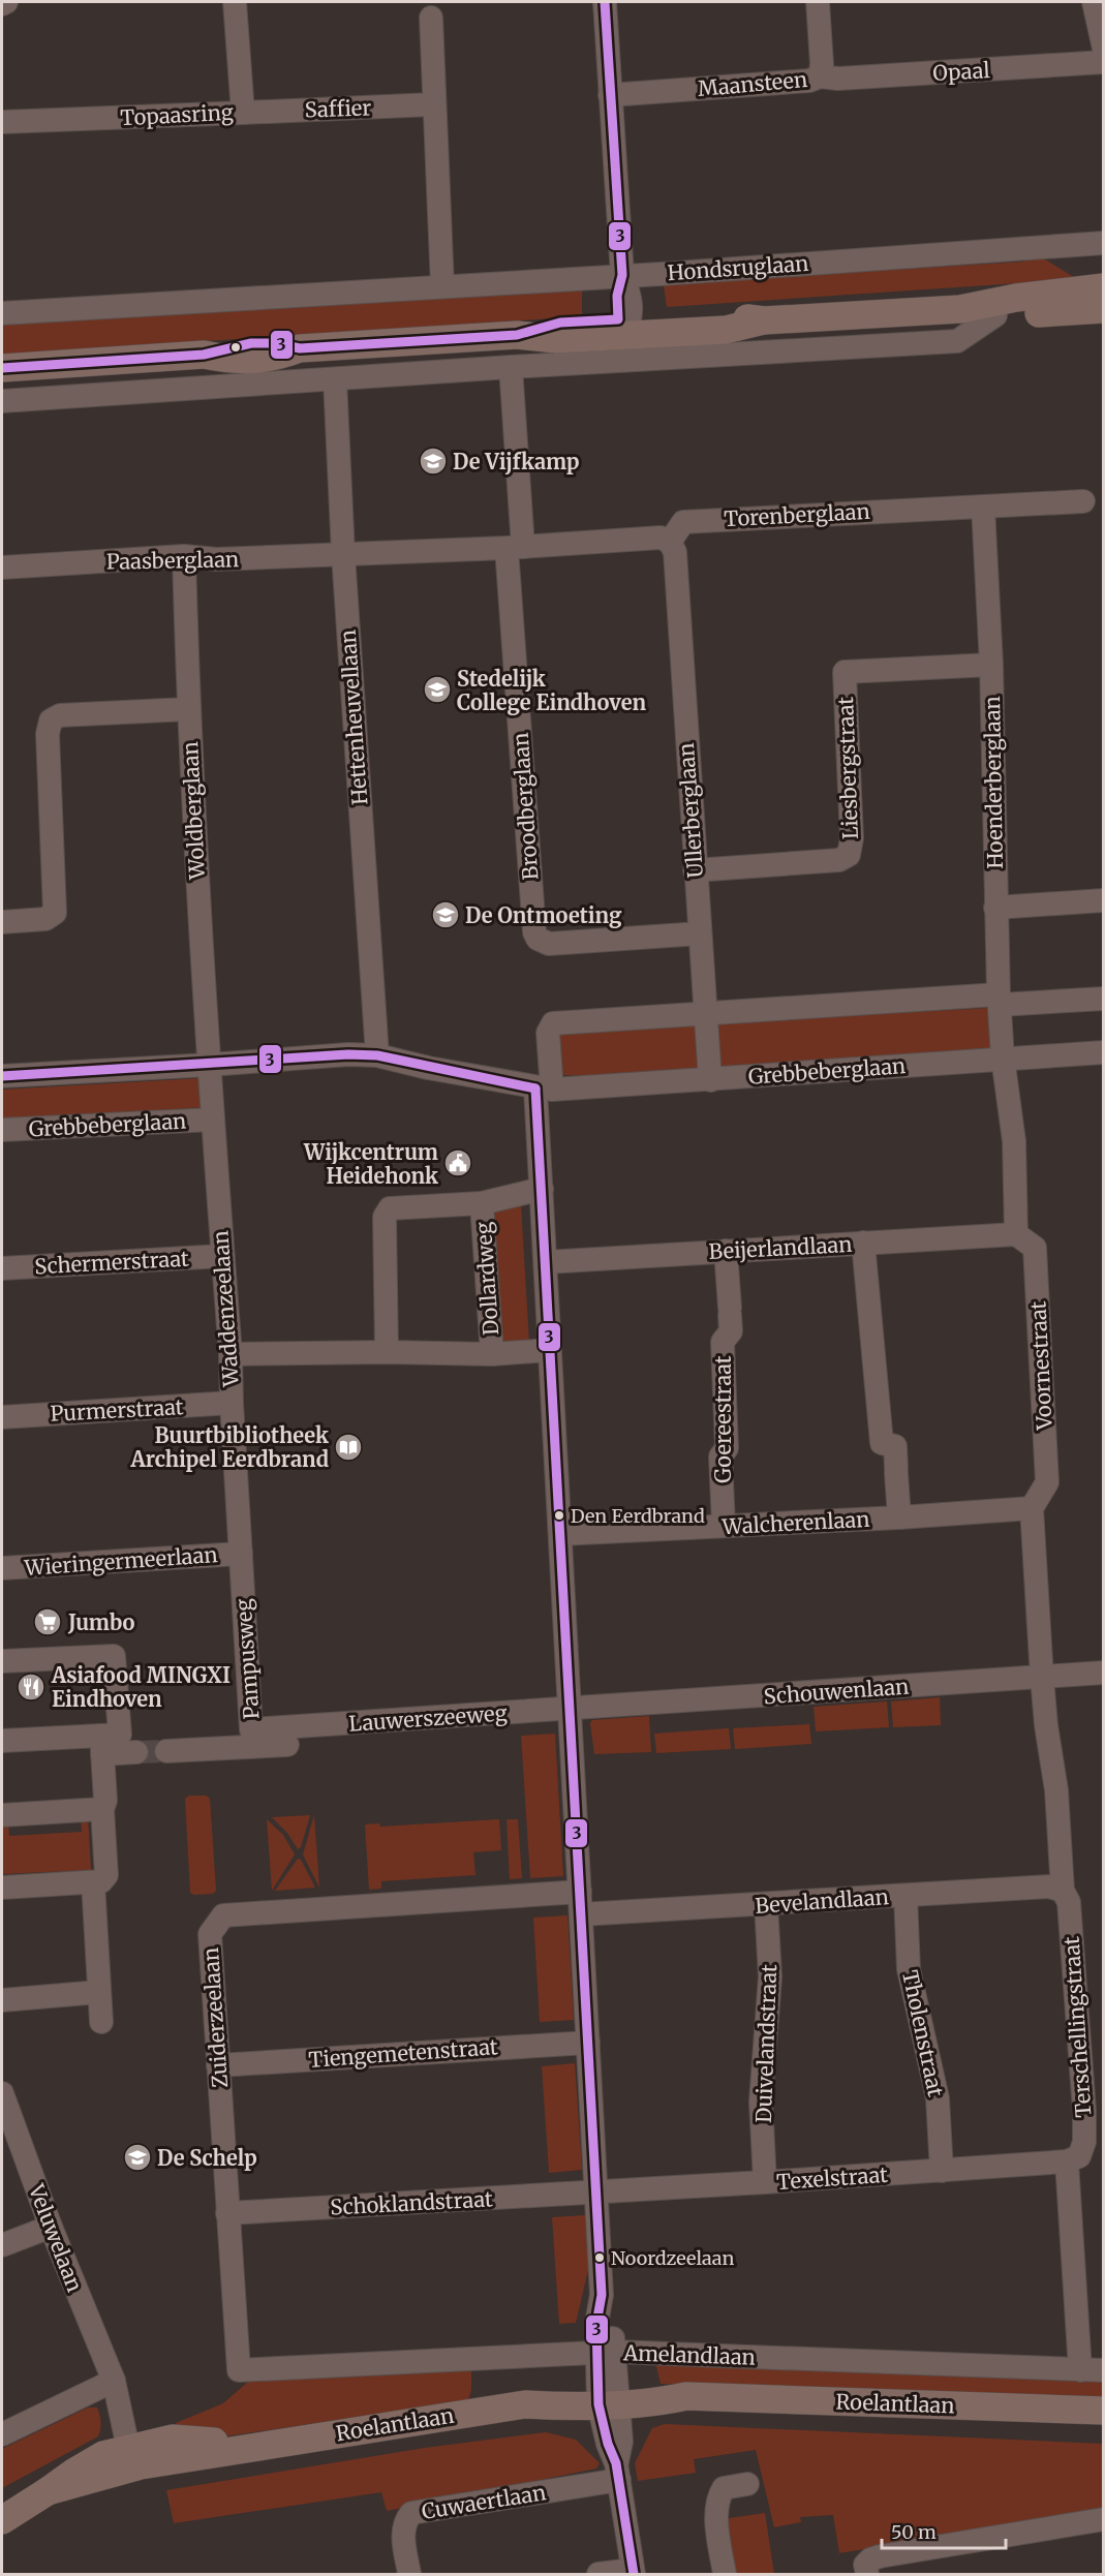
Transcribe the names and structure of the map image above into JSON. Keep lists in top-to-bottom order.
{
  "streets": {
    "main road": ["Roelantlaan"],
    "street": [
      "Opaal",
      "Maansteen",
      "Saffier",
      "Topaasring",
      "Hondsruglaan",
      "Torenberglaan",
      "Paasberglaan",
      "Hettenheuvellaan",
      "Liesbergstraat",
      "Hoenderberglaan",
      "Broodberglaan",
      "Woldberglaan",
      "Ullerberglaan",
      "Grebbeberglaan",
      "Beijerlandlaan",
      "Schermerstraat",
      "Dollardweg",
      "Waddenzeelaan",
      "Voornestraat",
      "Purmerstraat",
      "Goereestraat",
      "Walcherenlaan",
      "Wieringermeerlaan",
      "Pampusweg",
      "Schouwenlaan",
      "Lauwerszeeweg",
      "Bevelandlaan",
      "Zuiderzeelaan",
      "Terschellingstraat",
      "Tholenstraat",
      "Duivelandstraat",
      "Tiengemetenstraat",
      "Texelstraat",
      "Schoklandstraat",
      "Veluwelaan",
      "Amelandlaan",
      "Cuwaertlaan"
    ]
  },
  "crossings": [
    ["Opaal", "Maansteen"],
    ["Saffier", "Topaasring"],
    ["Torenberglaan", "Hoenderberglaan"],
    ["Torenberglaan", "Ullerberglaan"],
    ["Paasberglaan", "Hettenheuvellaan"],
    ["Paasberglaan", "Woldberglaan"],
    ["Hettenheuvellaan", "Grebbeberglaan"],
    ["Liesbergstraat", "Hoenderberglaan"],
    ["Liesbergstraat", "Ullerberglaan"],
    ["Hoenderberglaan", "Grebbeberglaan"],
    ["Broodberglaan", "Ullerberglaan"],
    ["Woldberglaan", "Grebbeberglaan"],
    ["Woldberglaan", "Waddenzeelaan"],
    ["Ullerberglaan", "Grebbeberglaan"],
    ["Grebbeberglaan", "Waddenzeelaan"],
    ["Beijerlandlaan", "Voornestraat"],
    ["Beijerlandlaan", "Goereestraat"],
    ["Schermerstraat", "Waddenzeelaan"],
    ["Dollardweg", "Waddenzeelaan"],
    ["Waddenzeelaan", "Purmerstraat"],
    ["Waddenzeelaan", "Wieringermeerlaan"],
    ["Waddenzeelaan", "Pampusweg"],
    ["Voornestraat", "Walcherenlaan"],
    ["Goereestraat", "Walcherenlaan"],
    ["Wieringermeerlaan", "Pampusweg"],
    ["Pampusweg", "Lauwerszeeweg"],
    ["Schouwenlaan", "Lauwerszeeweg"],
    ["Schouwenlaan", "Terschellingstraat"],
    ["Bevelandlaan", "Zuiderzeelaan"],
    ["Bevelandlaan", "Terschellingstraat"],
    ["Bevelandlaan", "Tholenstraat"],
    ["Bevelandlaan", "Duivelandstraat"],
    ["Zuiderzeelaan", "Tiengemetenstraat"],
    ["Zuiderzeelaan", "Schoklandstraat"],
    ["Zuiderzeelaan", "Amelandlaan"],
    ["Terschellingstraat", "Texelstraat"],
    ["Tholenstraat", "Texelstraat"],
    ["Duivelandstraat", "Texelstraat"],
    ["Texelstraat", "Schoklandstraat"],
    ["Veluwelaan", "Roelantlaan"]
  ],
  "places": {
    "school or university": [
      "De Vijfkamp",
      "Stedelijk College Eindhoven",
      "De Ontmoeting",
      "De Schelp"
    ],
    "public building": ["Wijkcentrum Heidehonk"],
    "library": ["Buurtbibliotheek Archipel Eerdbrand"],
    "other": ["Den Eerdbrand", "Noordzeelaan"],
    "supermarket": ["Jumbo"],
    "restaurant": ["Asiafood MINGXI Eindhoven"]
  },
  "lines": ["transit line 3"],
  "scale_bar": "50 m"
}
